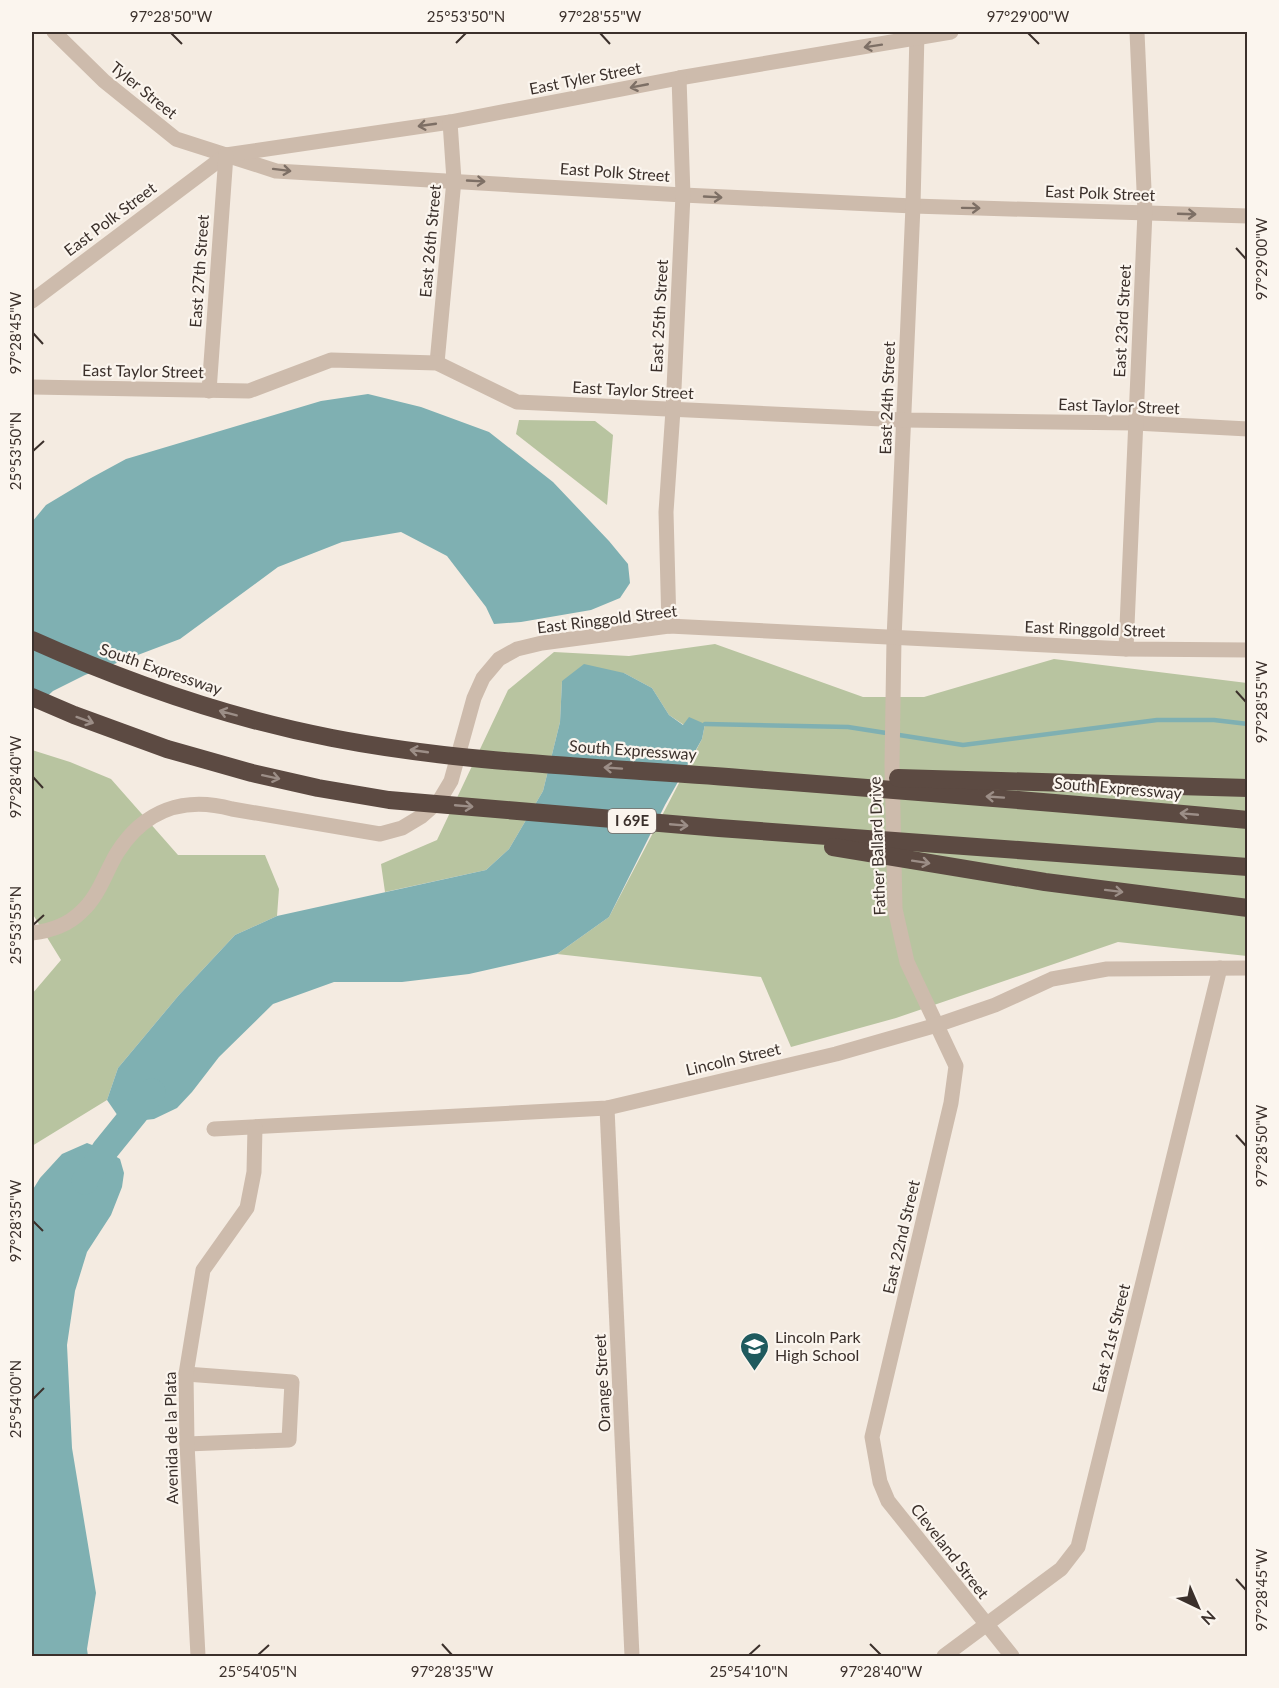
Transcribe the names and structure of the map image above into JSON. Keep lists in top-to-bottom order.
{
  "streets": {
    "highway": ["South Expressway", "I 69E"],
    "street": [
      "East Tyler Street",
      "Tyler Street",
      "East Polk Street",
      "East 26th Street",
      "East 27th Street",
      "East 25th Street",
      "East 23rd Street",
      "East Taylor Street",
      "East 24th Street",
      "East Ringgold Street",
      "Father Ballard Drive",
      "Lincoln Street",
      "East 22nd Street",
      "East 21st Street",
      "Orange Street",
      "Avenida de la Plata",
      "Cleveland Street"
    ]
  },
  "crossings": [
    ["East Tyler Street", "Tyler Street"],
    ["East Tyler Street", "East Polk Street"],
    ["East Tyler Street", "East 26th Street"],
    ["East Tyler Street", "East 27th Street"],
    ["East Tyler Street", "East 25th Street"],
    ["East Tyler Street", "East 24th Street"],
    ["Tyler Street", "East Polk Street"],
    ["Tyler Street", "East 27th Street"],
    ["East Polk Street", "East 26th Street"],
    ["East Polk Street", "East 27th Street"],
    ["East Polk Street", "East 25th Street"],
    ["East Polk Street", "East 23rd Street"],
    ["East Polk Street", "East 24th Street"],
    ["East 26th Street", "East Taylor Street"],
    ["East 27th Street", "East Taylor Street"],
    ["East 25th Street", "East Taylor Street"],
    ["East 25th Street", "East Ringgold Street"],
    ["East 23rd Street", "East Taylor Street"],
    ["East 23rd Street", "East Ringgold Street"],
    ["East Taylor Street", "East 24th Street"],
    ["East 24th Street", "East Ringgold Street"],
    ["East 24th Street", "Father Ballard Drive"],
    ["Father Ballard Drive", "Lincoln Street"],
    ["Father Ballard Drive", "East 22nd Street"],
    ["Lincoln Street", "East 22nd Street"],
    ["Lincoln Street", "East 21st Street"],
    ["Lincoln Street", "Orange Street"],
    ["Lincoln Street", "Avenida de la Plata"],
    ["East 22nd Street", "Cleveland Street"],
    ["East 21st Street", "Cleveland Street"]
  ],
  "one_way": ["East Tyler Street", "East Polk Street"],
  "places": {
    "school or university": ["Lincoln Park High School"]
  },
  "north": "bottom right",
  "coordinates": [
    "97°28'50\"W",
    "25°53'50\"N",
    "97°28'55\"W",
    "97°29'00\"W",
    "97°28'45\"W",
    "97°28'40\"W",
    "25°53'55\"N",
    "97°28'35\"W",
    "25°54'00\"N",
    "25°54'05\"N",
    "25°54'10\"N"
  ]
}
